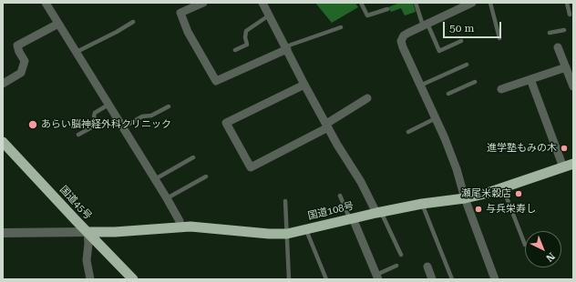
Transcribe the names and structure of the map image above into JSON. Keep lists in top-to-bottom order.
{
  "streets": {
    "highway": ["国道45号", "国道108号"]
  },
  "crossings": [
    ["国道45号", "国道108号"]
  ],
  "places": [
    "あらい脳神経外科クリニック",
    "進学塾もみの木",
    "瀬尾米穀店",
    "与兵栄寿し"
  ],
  "scale_bar": "50 m",
  "north": "bottom right"
}
